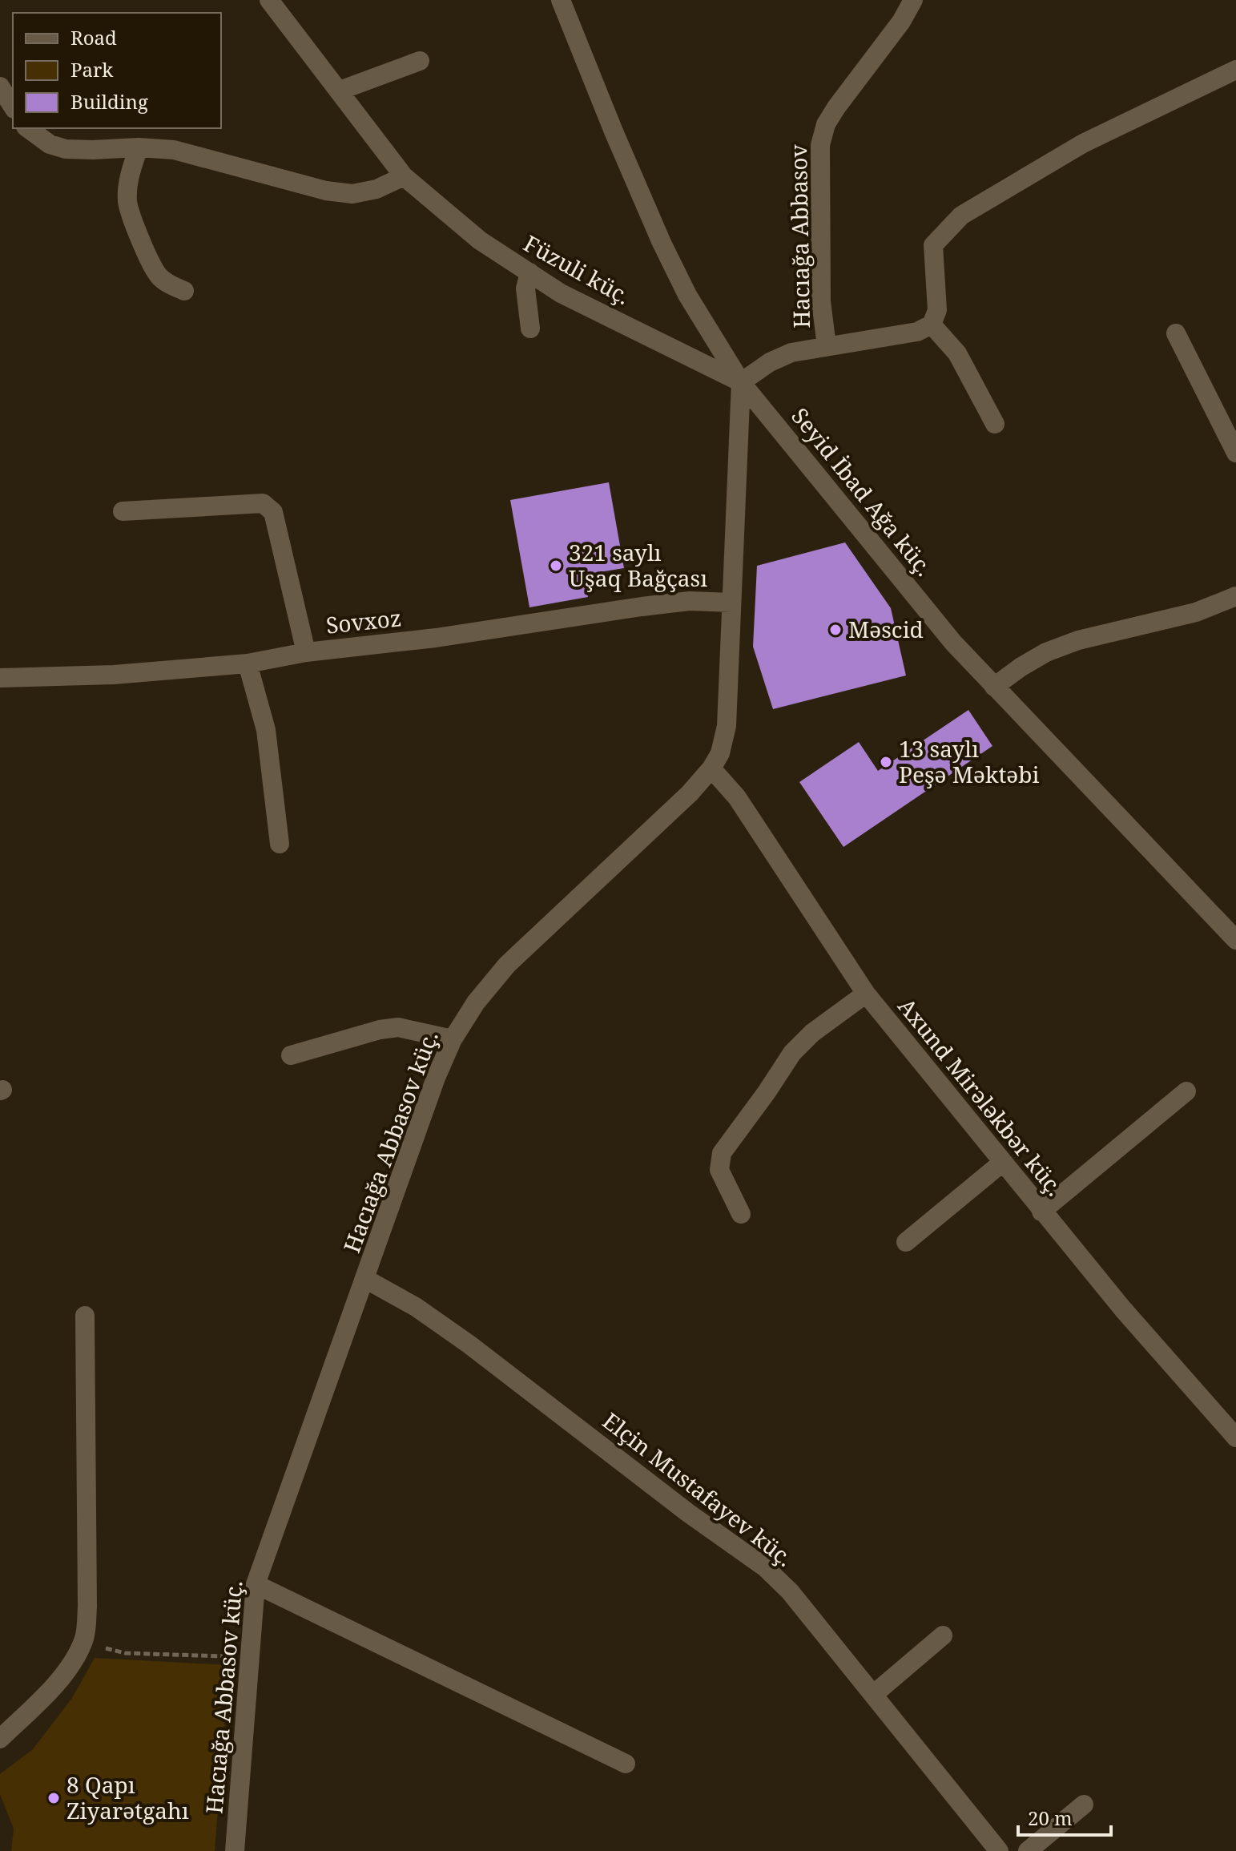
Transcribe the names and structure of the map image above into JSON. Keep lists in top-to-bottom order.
{
  "streets": {
    "street": [
      "Hacıağa Abbasov",
      "Füzuli küç.",
      "Seyid İbad Ağa küç.",
      "Sovxoz",
      "Axund Mirələkbər küç.",
      "Hacıağa Abbasov küç.",
      "Elçin Mustafayev küç."
    ]
  },
  "crossings": [
    ["Füzuli küç.", "Seyid İbad Ağa küç."],
    ["Füzuli küç.", "Hacıağa Abbasov küç."],
    ["Seyid İbad Ağa küç.", "Hacıağa Abbasov küç."],
    ["Sovxoz", "Hacıağa Abbasov küç."],
    ["Axund Mirələkbər küç.", "Hacıağa Abbasov küç."],
    ["Hacıağa Abbasov küç.", "Elçin Mustafayev küç."]
  ],
  "places": [
    "321 saylı Uşaq Bağçası",
    "Məscid",
    "13 saylı Peşə Məktəbi",
    "8 Qapı Ziyarətgahı"
  ],
  "legend": ["Road", "Park", "Building"],
  "scale_bar": "20 m"
}
